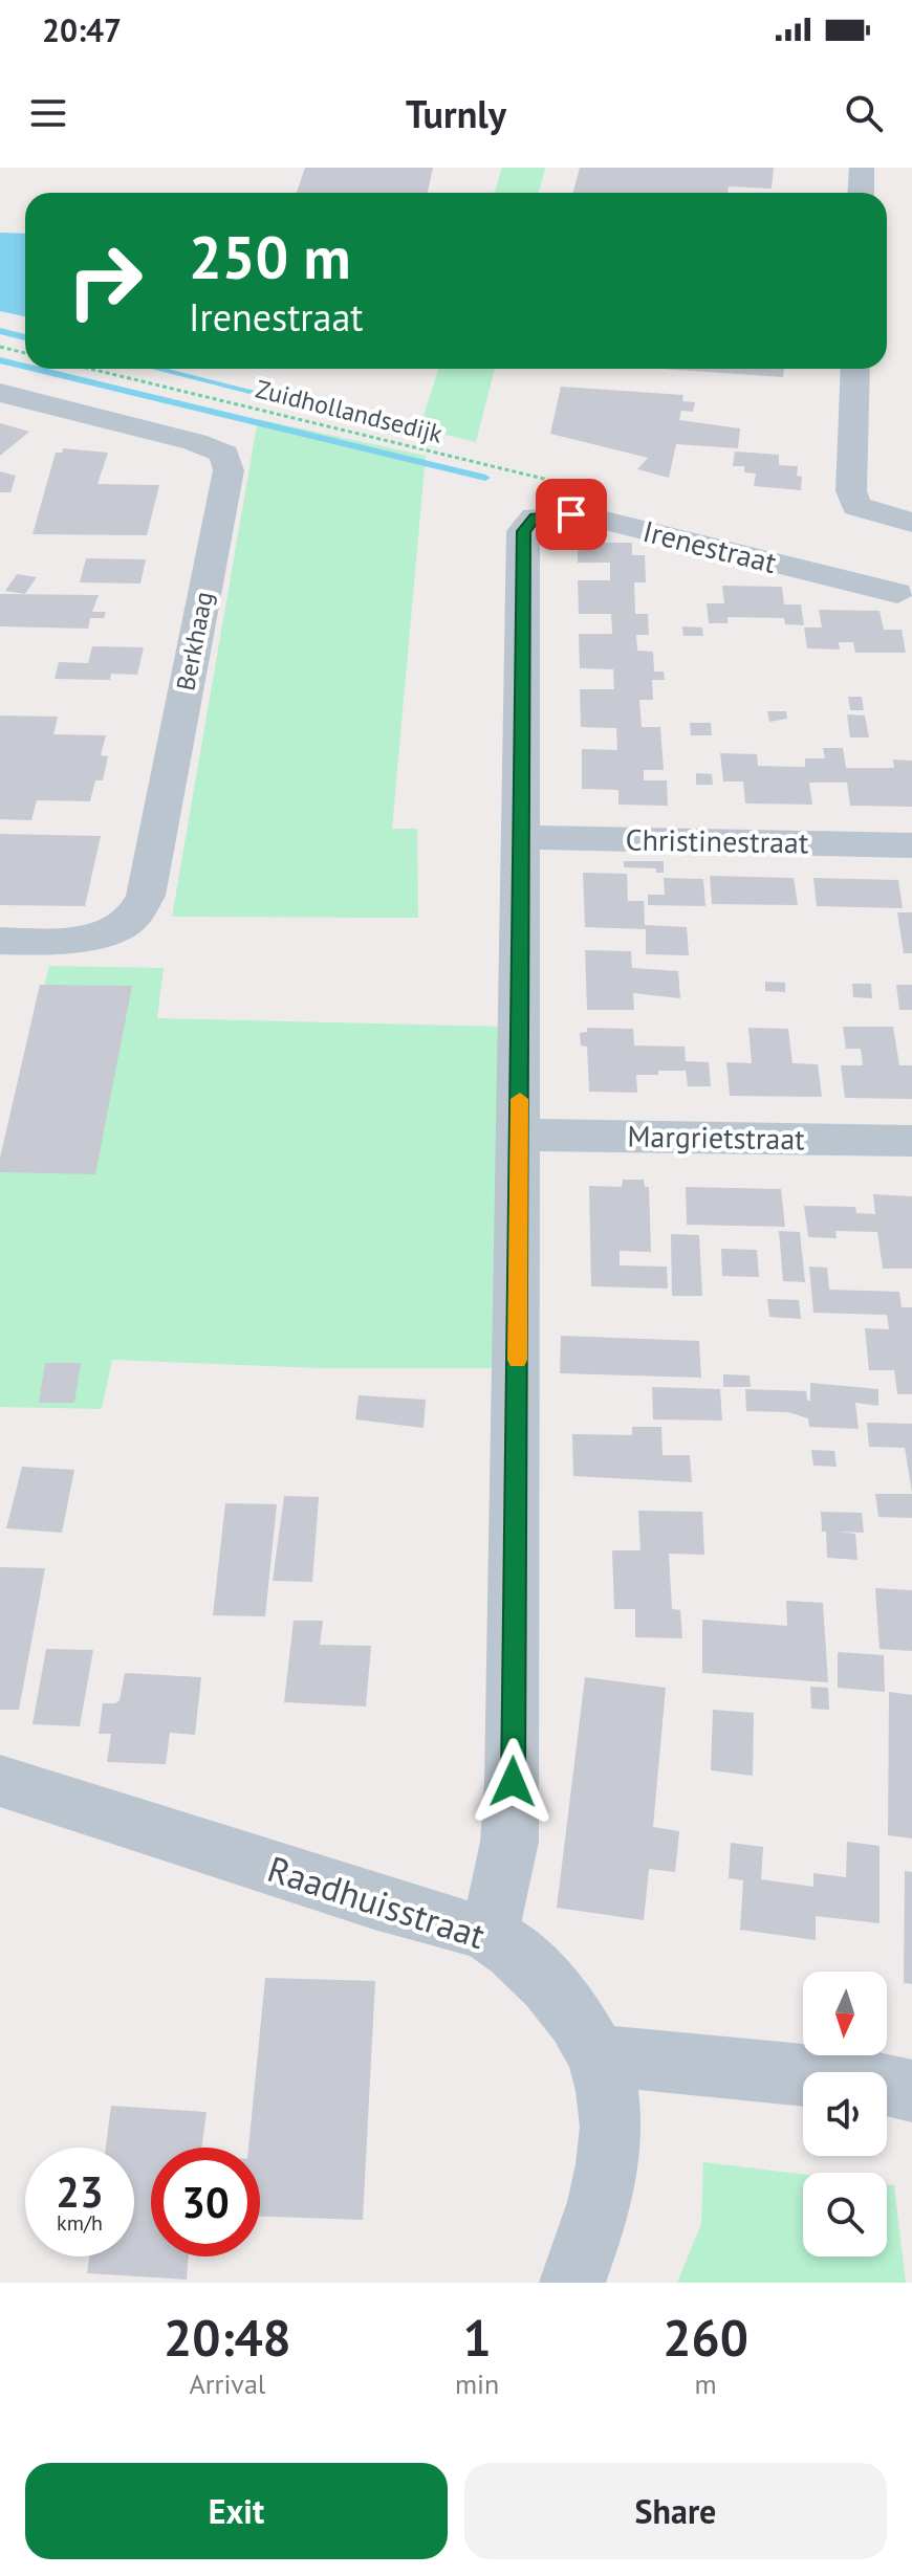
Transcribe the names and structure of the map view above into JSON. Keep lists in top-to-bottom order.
{
  "streets": {
    "street": [
      "Irenestraat",
      "Berkhaag",
      "Christinestraat",
      "Margrietstraat",
      "Raadhuisstraat"
    ],
    "path": ["Zuidhollandsedijk"]
  },
  "crossings": [
    ["Irenestraat", "Christinestraat"],
    ["Irenestraat", "Margrietstraat"],
    ["Irenestraat", "Raadhuisstraat"]
  ],
  "north": "bottom",
  "page": {
    "status": "20:47",
    "header": "Turnly",
    "turn": ["250 m", "Irenestraat"],
    "speed": "23 km/h",
    "limit": "30",
    "eta": [
      "20:48",
      "Arrival",
      "1",
      "min",
      "260",
      "m"
    ],
    "buttons": ["Exit", "Share"]
  }
}
